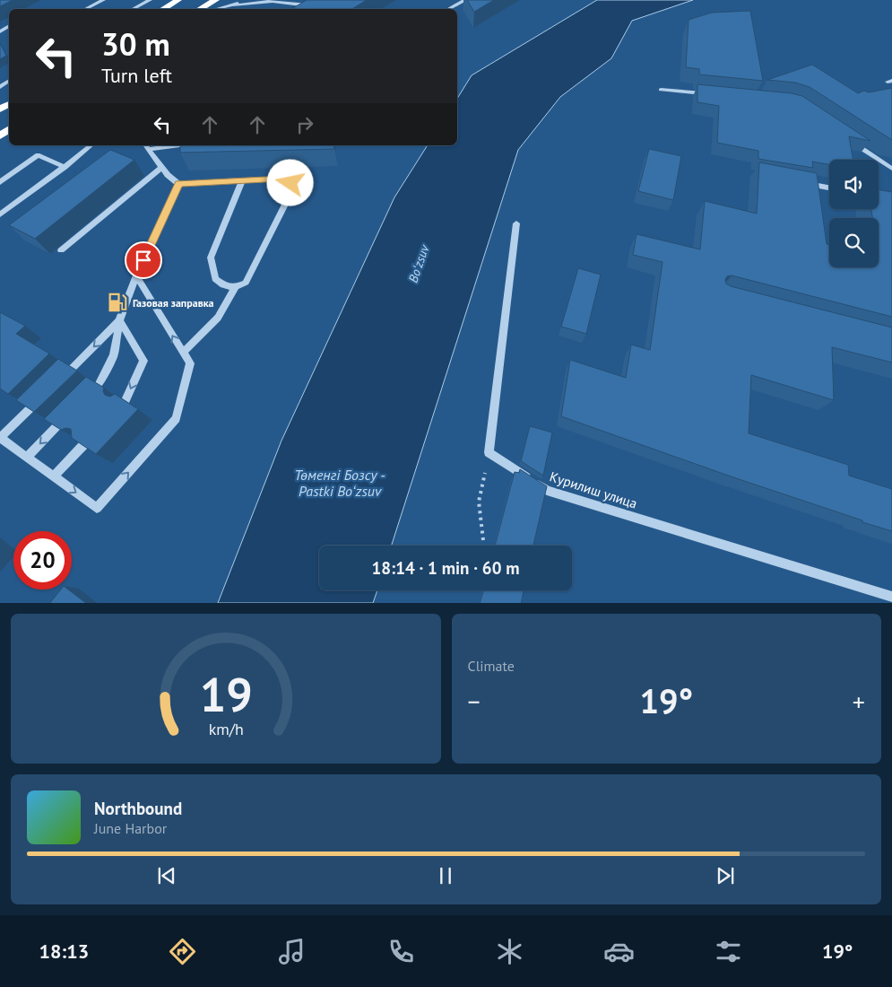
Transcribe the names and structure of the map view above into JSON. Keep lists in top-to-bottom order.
{
  "streets": {
    "street": ["Курилиш улица"]
  },
  "water": ["Boʻzsuv", "Төменгі Бозсу - Pastki Boʻzsuv"],
  "places": {
    "fuel station": ["Газовая заправка"]
  },
  "page": {
    "turn": ["30 m", "Turn left"],
    "limit": "20",
    "trip": "18:14 · 1 min · 60 m",
    "tile": "Climate",
    "heat": ["−", "19°", "+"],
    "song": ["Northbound", "June Harbor"],
    "tabs": ["18:13", "19°"],
    "gauge": ["19", "km/h"]
  }
}
